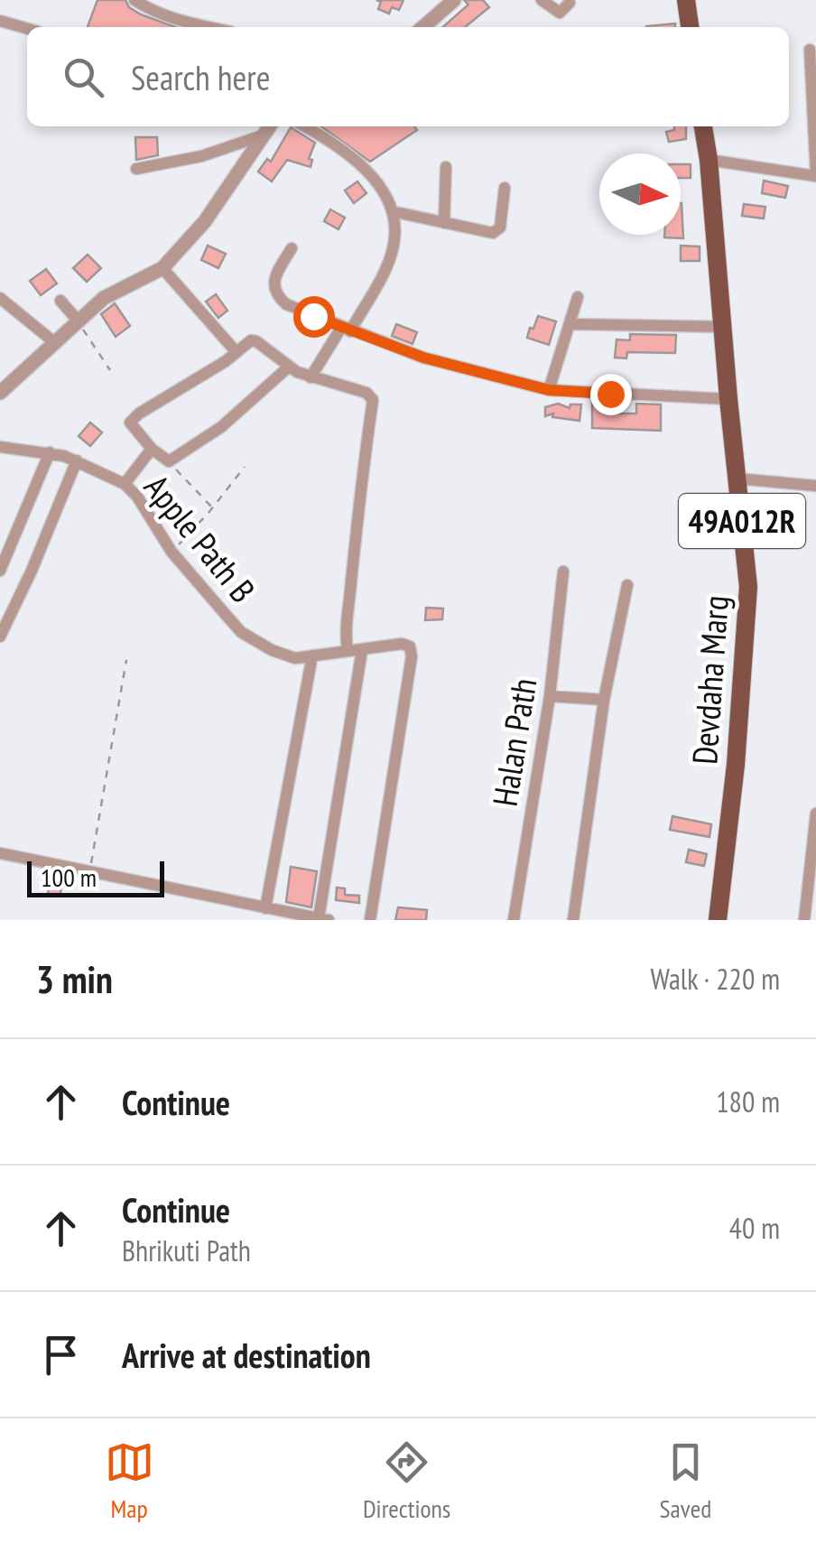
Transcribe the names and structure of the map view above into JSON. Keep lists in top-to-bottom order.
{
  "streets": {
    "main road": ["49A012R", "Devdaha Marg"],
    "street": ["Apple Path B", "Halan Path"]
  },
  "scale_bar": "100 m",
  "north": "right",
  "page": {
    "search": "Search here",
    "scale": "100 m",
    "heading": ["3 min", "Walk · 220 m"],
    "list": [
      ["Continue", "180 m"],
      ["Continue", "Bhrikuti Path", "40 m"],
      "Arrive at destination"
    ],
    "nav": ["Map", "Directions", "Saved"]
  }
}
